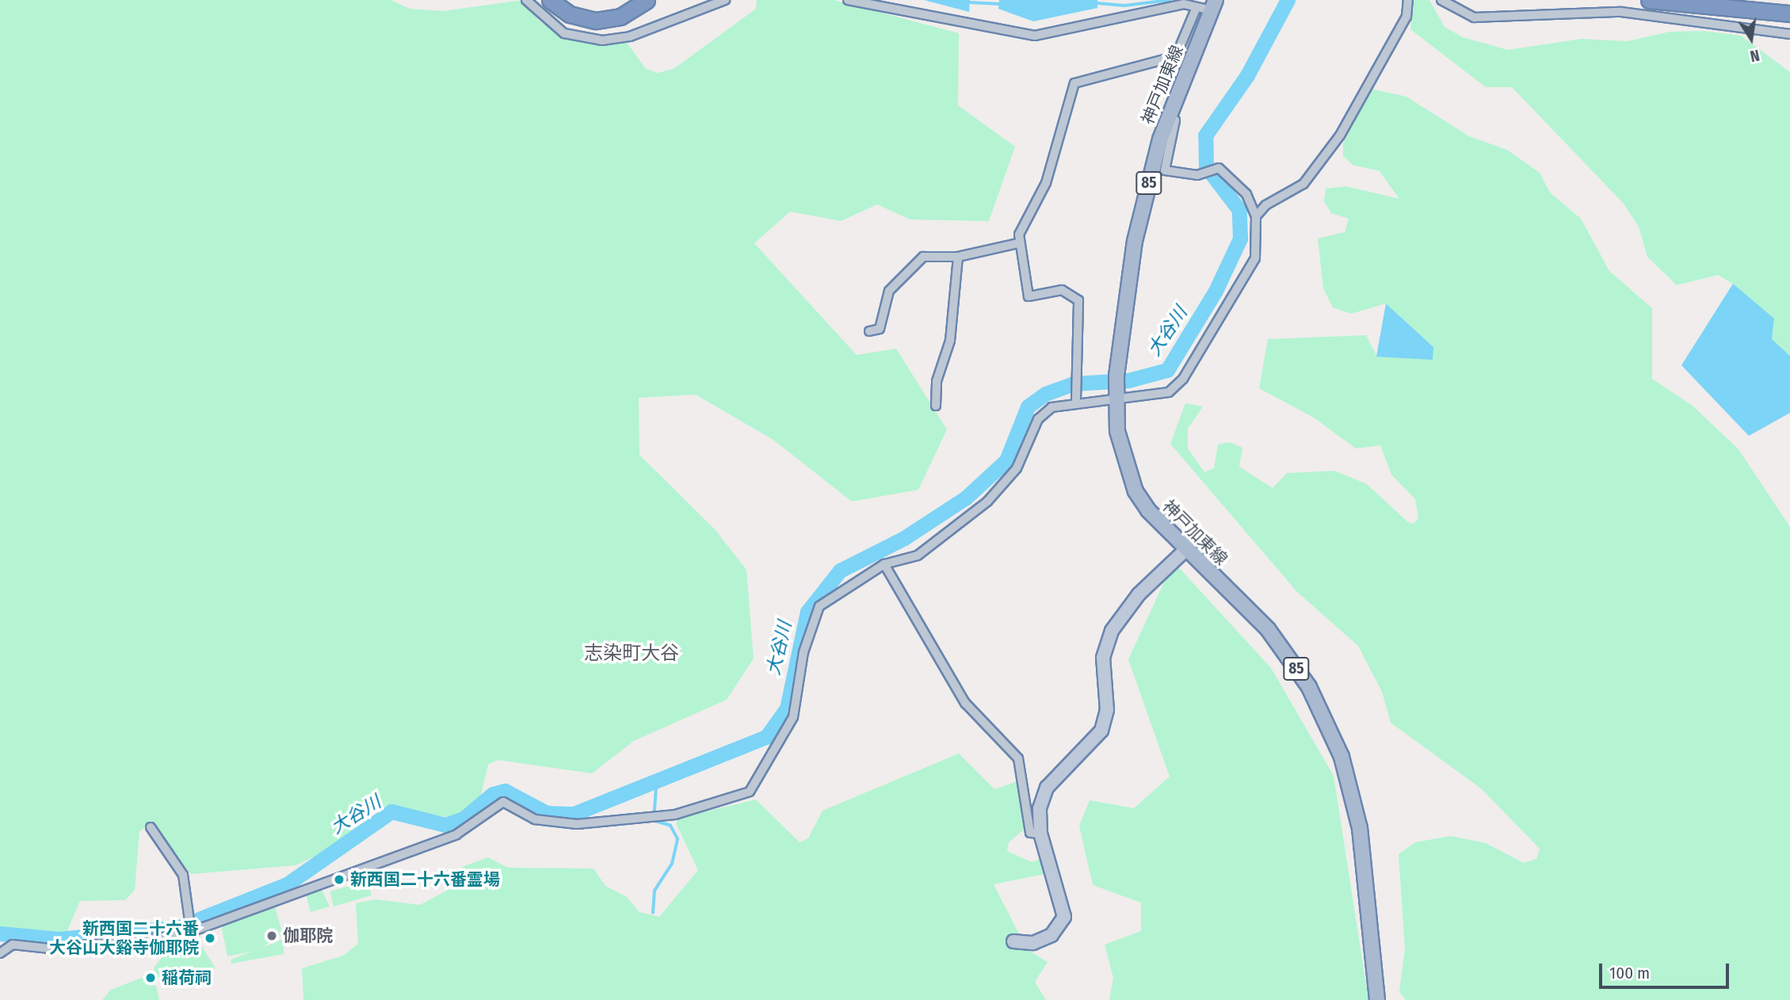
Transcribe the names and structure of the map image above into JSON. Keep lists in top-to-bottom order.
{
  "streets": {
    "main road": ["神戸加東線", "85"]
  },
  "districts": ["志染町大谷"],
  "water": ["大谷川"],
  "places": [
    "新西国二十六番霊場",
    "伽耶院",
    "新西国二十六番 大谷山大谿寺伽耶院",
    "稲荷祠"
  ],
  "scale_bar": "100 m",
  "north": "bottom"
}
